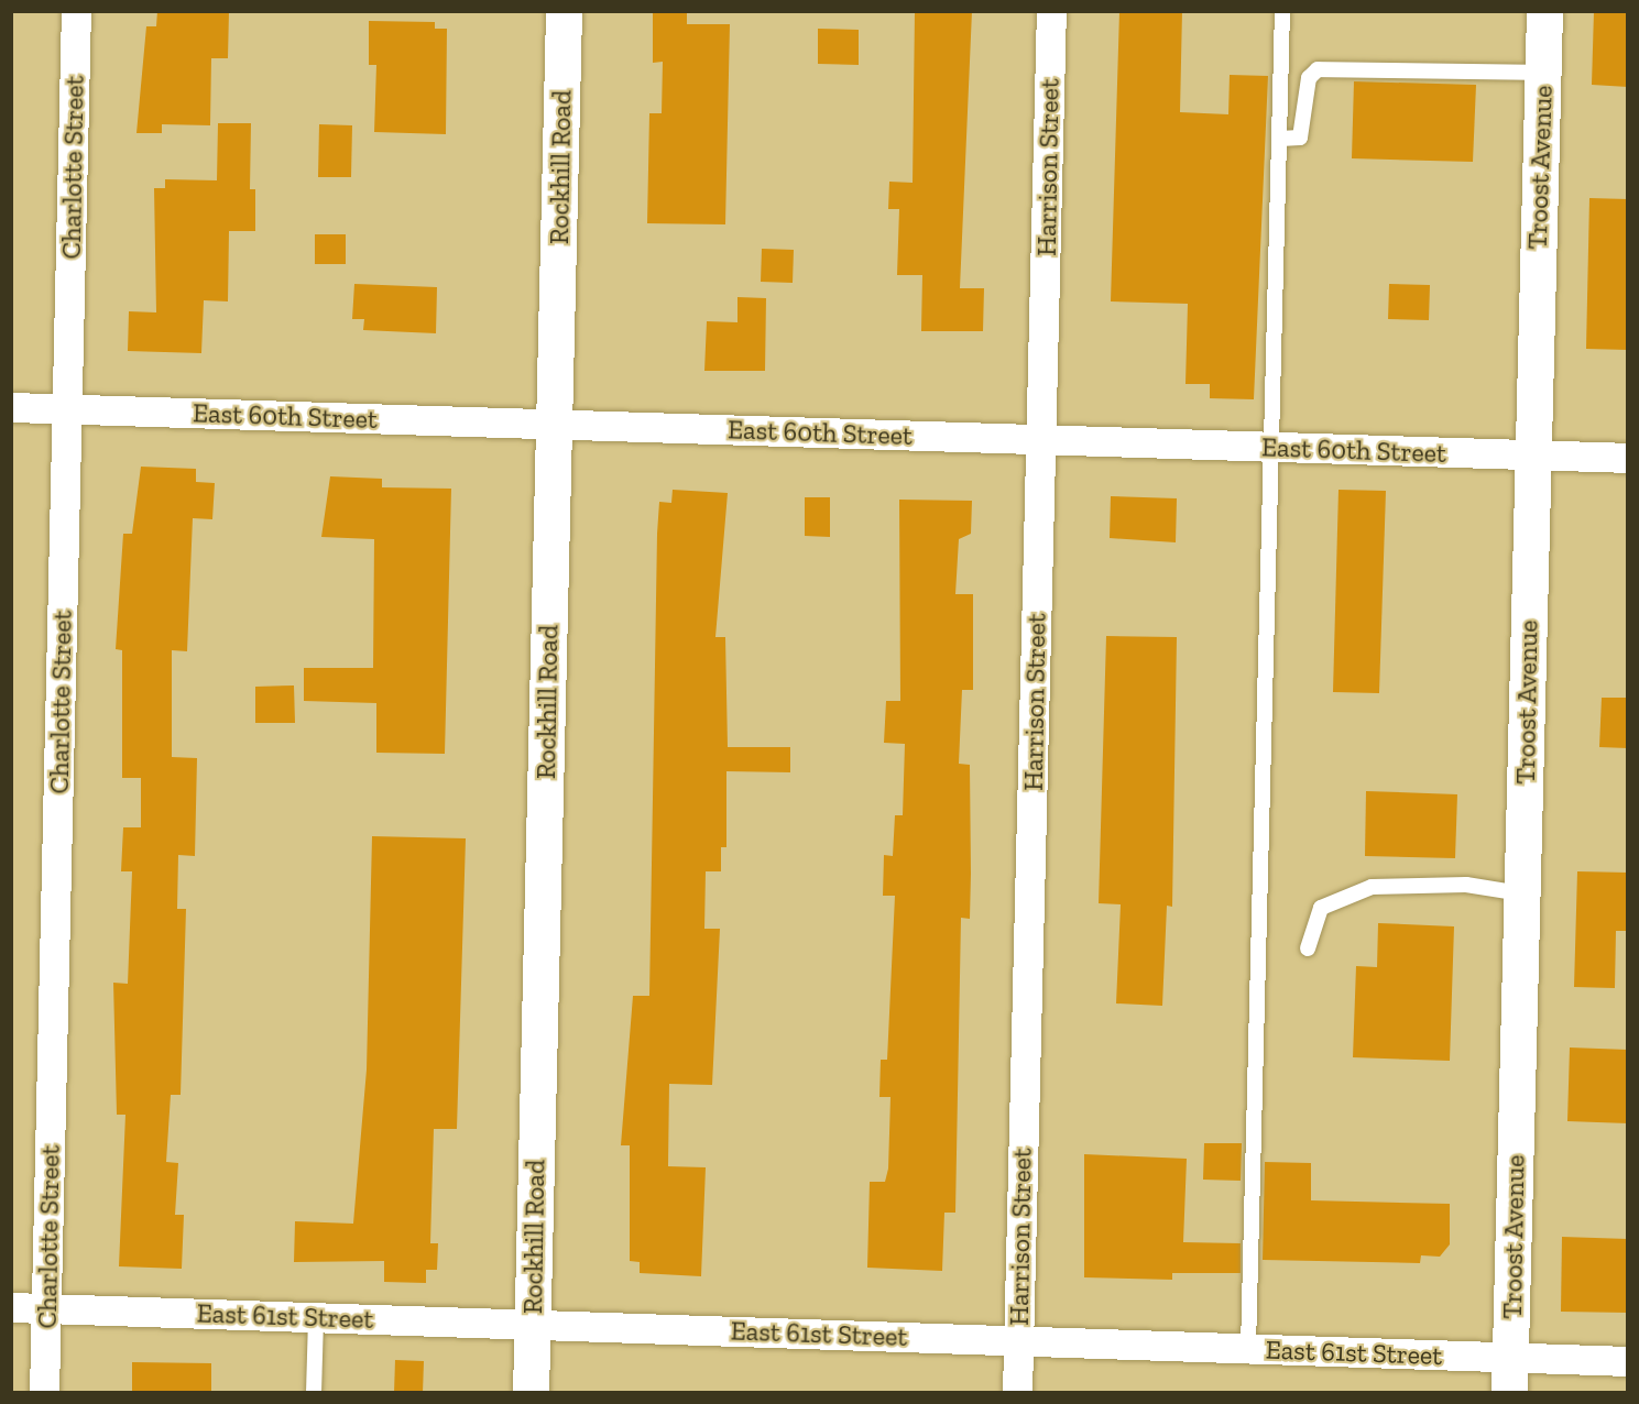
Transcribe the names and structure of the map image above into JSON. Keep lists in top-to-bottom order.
{
  "streets": {
    "main road": ["Rockhill Road", "Troost Avenue"],
    "street": [
      "Charlotte Street",
      "Harrison Street",
      "East 60th Street",
      "East 61st Street"
    ]
  },
  "crossings": [
    ["Charlotte Street", "East 60th Street"],
    ["Charlotte Street", "East 61st Street"],
    ["Rockhill Road", "East 60th Street"],
    ["Rockhill Road", "East 61st Street"],
    ["Harrison Street", "East 60th Street"],
    ["Harrison Street", "East 61st Street"],
    ["Troost Avenue", "East 60th Street"],
    ["Troost Avenue", "East 61st Street"]
  ]
}
